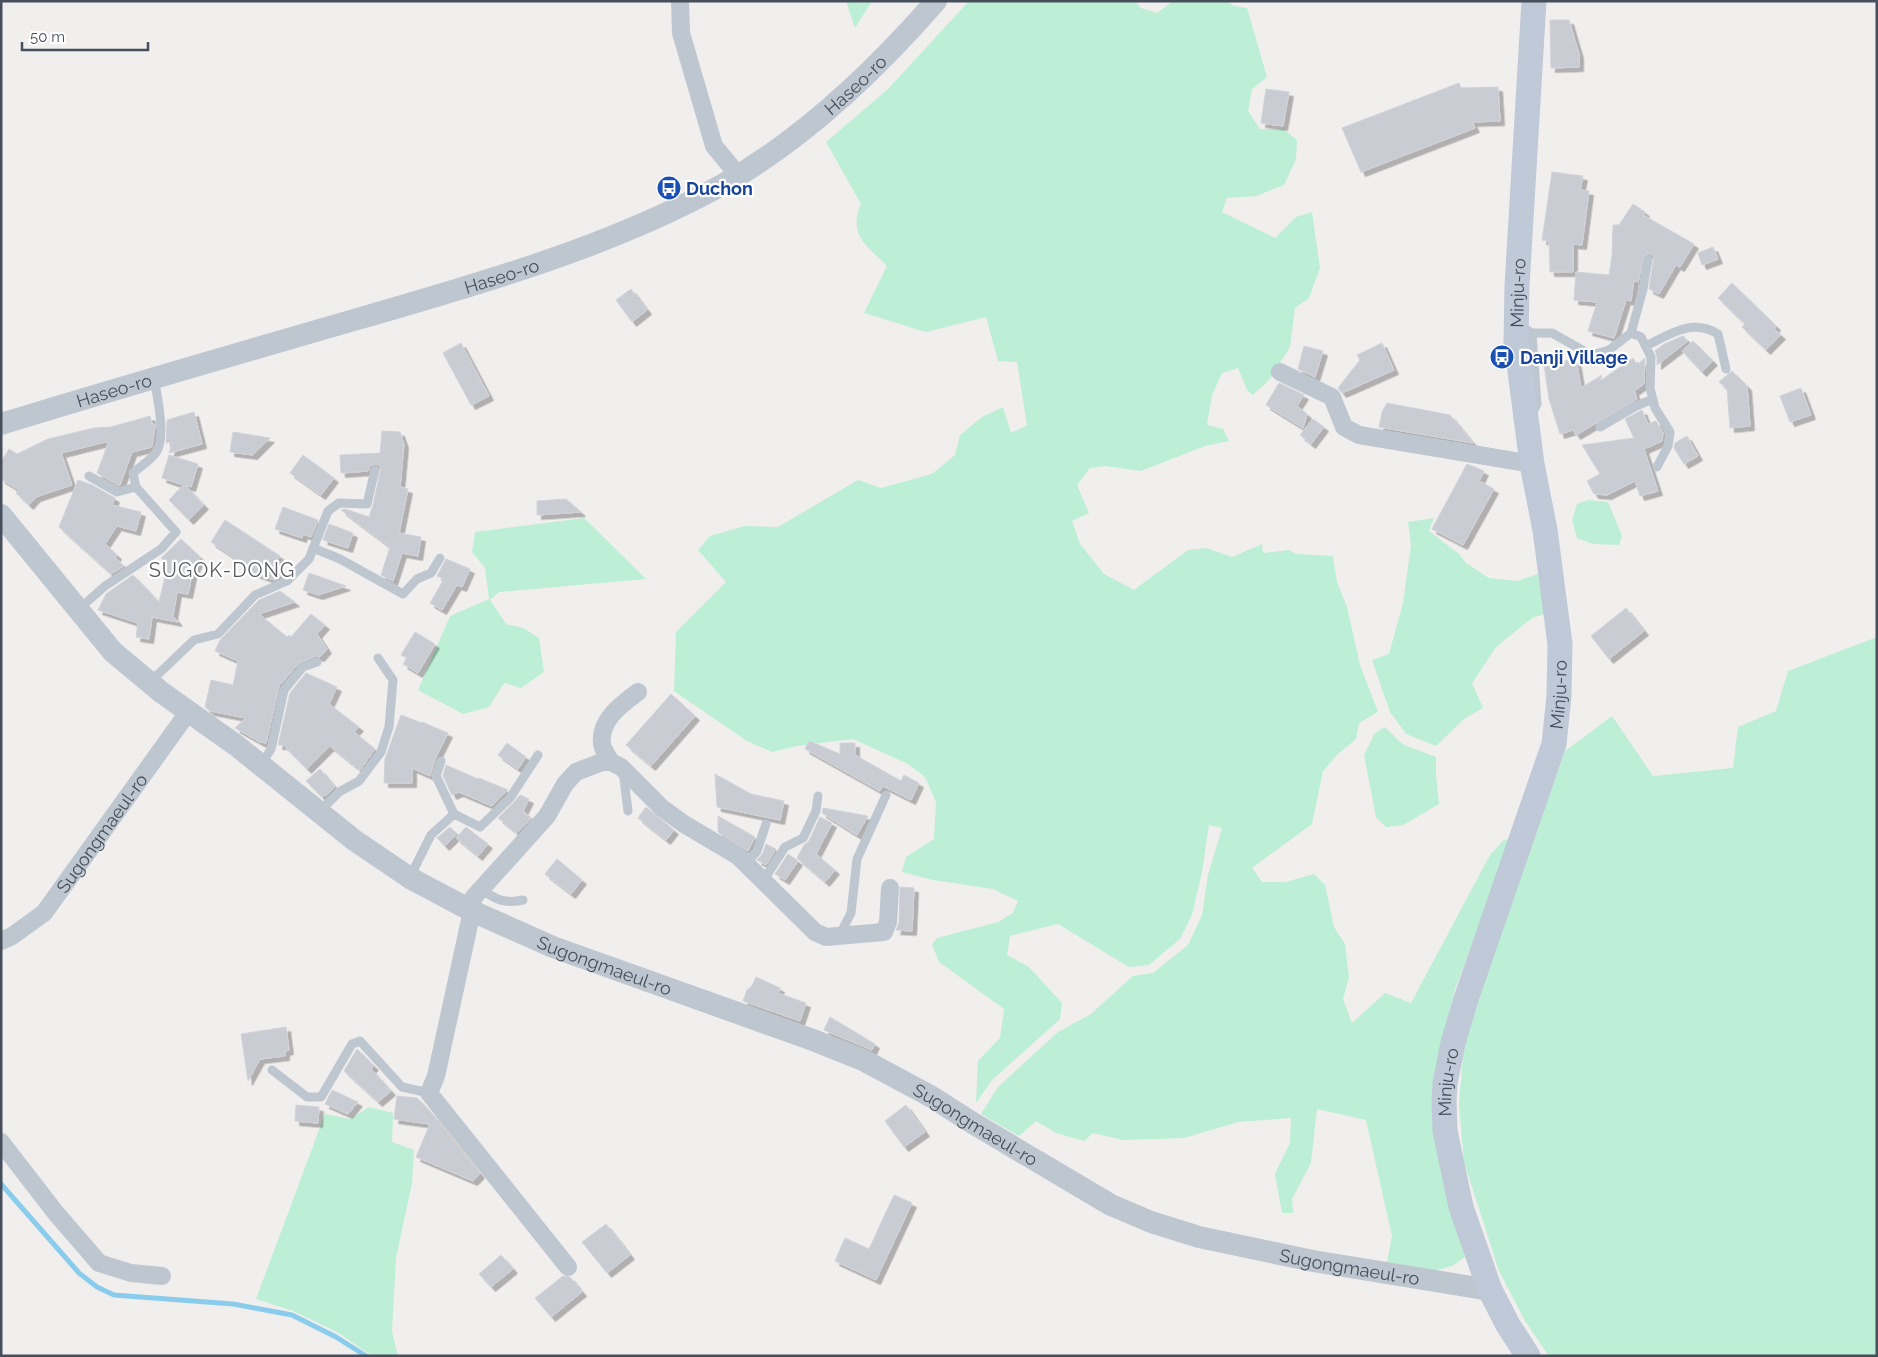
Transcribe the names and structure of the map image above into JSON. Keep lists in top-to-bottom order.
{
  "streets": {
    "main road": ["Minju-ro"],
    "street": ["Haseo-ro", "Sugongmaeul-ro"]
  },
  "crossings": [
    ["Minju-ro", "Sugongmaeul-ro"]
  ],
  "districts": ["SUGOK-DONG"],
  "places": {
    "bus stop": ["Duchon", "Danji Village"]
  },
  "scale_bar": "50 m"
}
